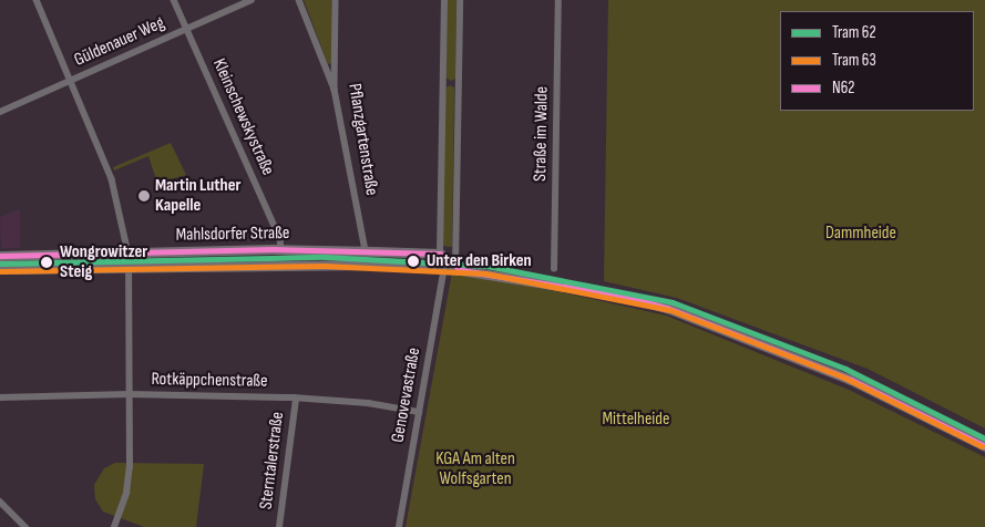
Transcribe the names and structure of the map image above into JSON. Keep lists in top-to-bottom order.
{
  "streets": {
    "main road": ["Mahlsdorfer Straße"],
    "street": [
      "Güldenauer Weg",
      "Kleinschewskystraße",
      "Straße im Walde",
      "Pflanzgartenstraße",
      "Rotkäppchenstraße",
      "Genovevastraße",
      "Sterntalerstraße"
    ]
  },
  "crossings": [
    ["Güldenauer Weg", "Kleinschewskystraße"],
    ["Kleinschewskystraße", "Mahlsdorfer Straße"],
    ["Pflanzgartenstraße", "Mahlsdorfer Straße"],
    ["Mahlsdorfer Straße", "Genovevastraße"],
    ["Rotkäppchenstraße", "Genovevastraße"],
    ["Rotkäppchenstraße", "Sterntalerstraße"]
  ],
  "parks": ["Dammheide", "Mittelheide", "KGA Am alten Wolfsgarten"],
  "places": ["Martin Luther Kapelle", "Unter den Birken", "Wongrowitzer Steig"],
  "lines": ["transit line N62", "tram line 62", "tram line 63"],
  "legend": ["Tram 62", "Tram 63", "N62"]
}
